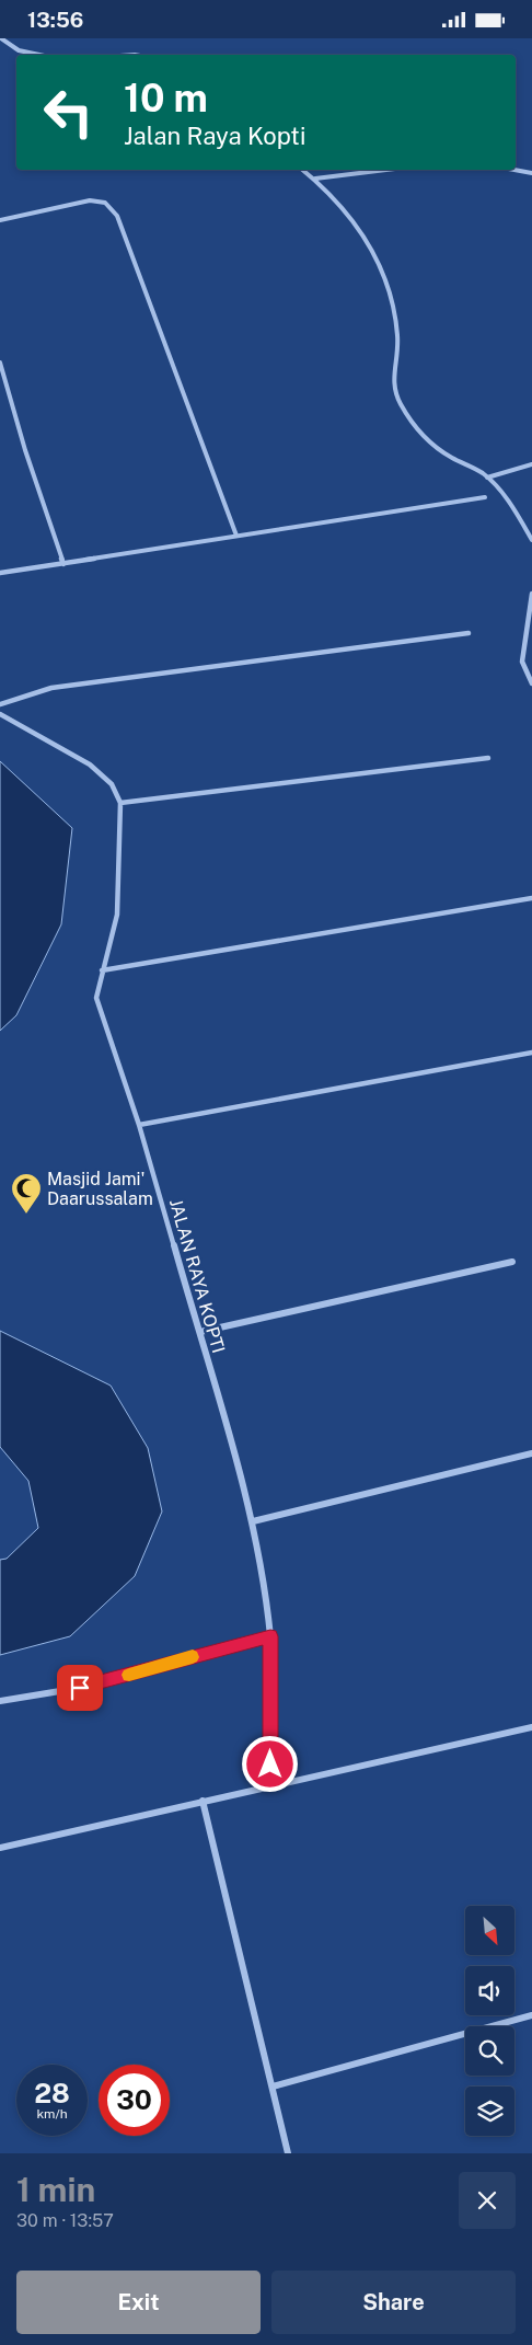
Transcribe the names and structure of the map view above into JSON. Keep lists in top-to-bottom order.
{
  "streets": {
    "street": ["JALAN RAYA KOPTI"]
  },
  "places": {
    "mosque": ["Masjid Jami' Daarussalam"]
  },
  "north": "bottom right",
  "page": {
    "status": "13:56",
    "turn": ["10 m", "Jalan Raya Kopti"],
    "speed": "28 km/h",
    "limit": "30",
    "heading": ["1 min", "30 m · 13:57"],
    "buttons": ["Exit", "Share"]
  }
}
